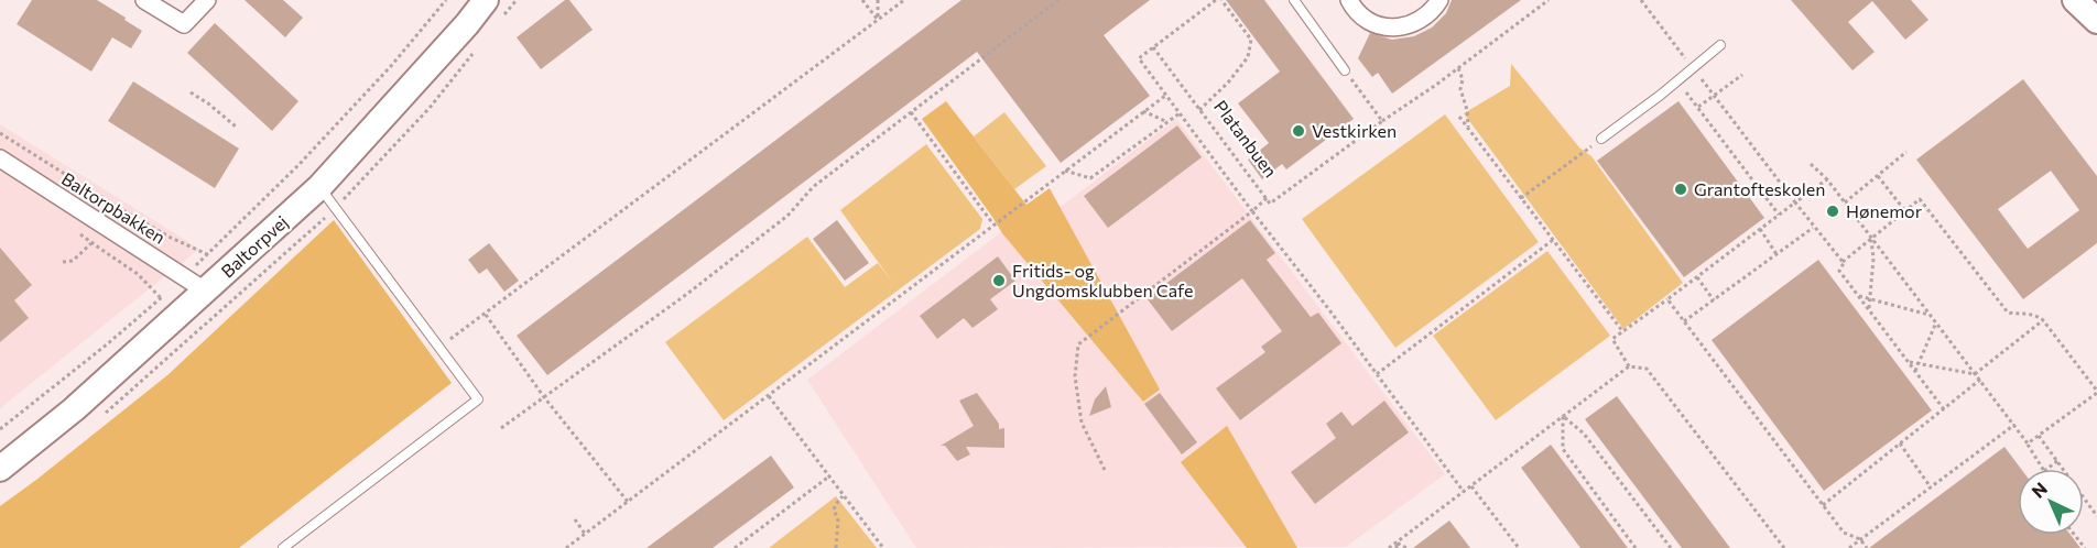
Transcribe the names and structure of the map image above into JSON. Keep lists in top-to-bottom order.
{
  "streets": {
    "street": ["Baltorpbakken", "Baltorpvej"],
    "path": ["Platanbuen"]
  },
  "crossings": [
    ["Baltorpbakken", "Baltorpvej"]
  ],
  "places": [
    "Vestkirken",
    "Grantofteskolen",
    "Hønemor",
    "Fritids- og Ungdomsklubben Cafe"
  ],
  "north": "top left"
}
